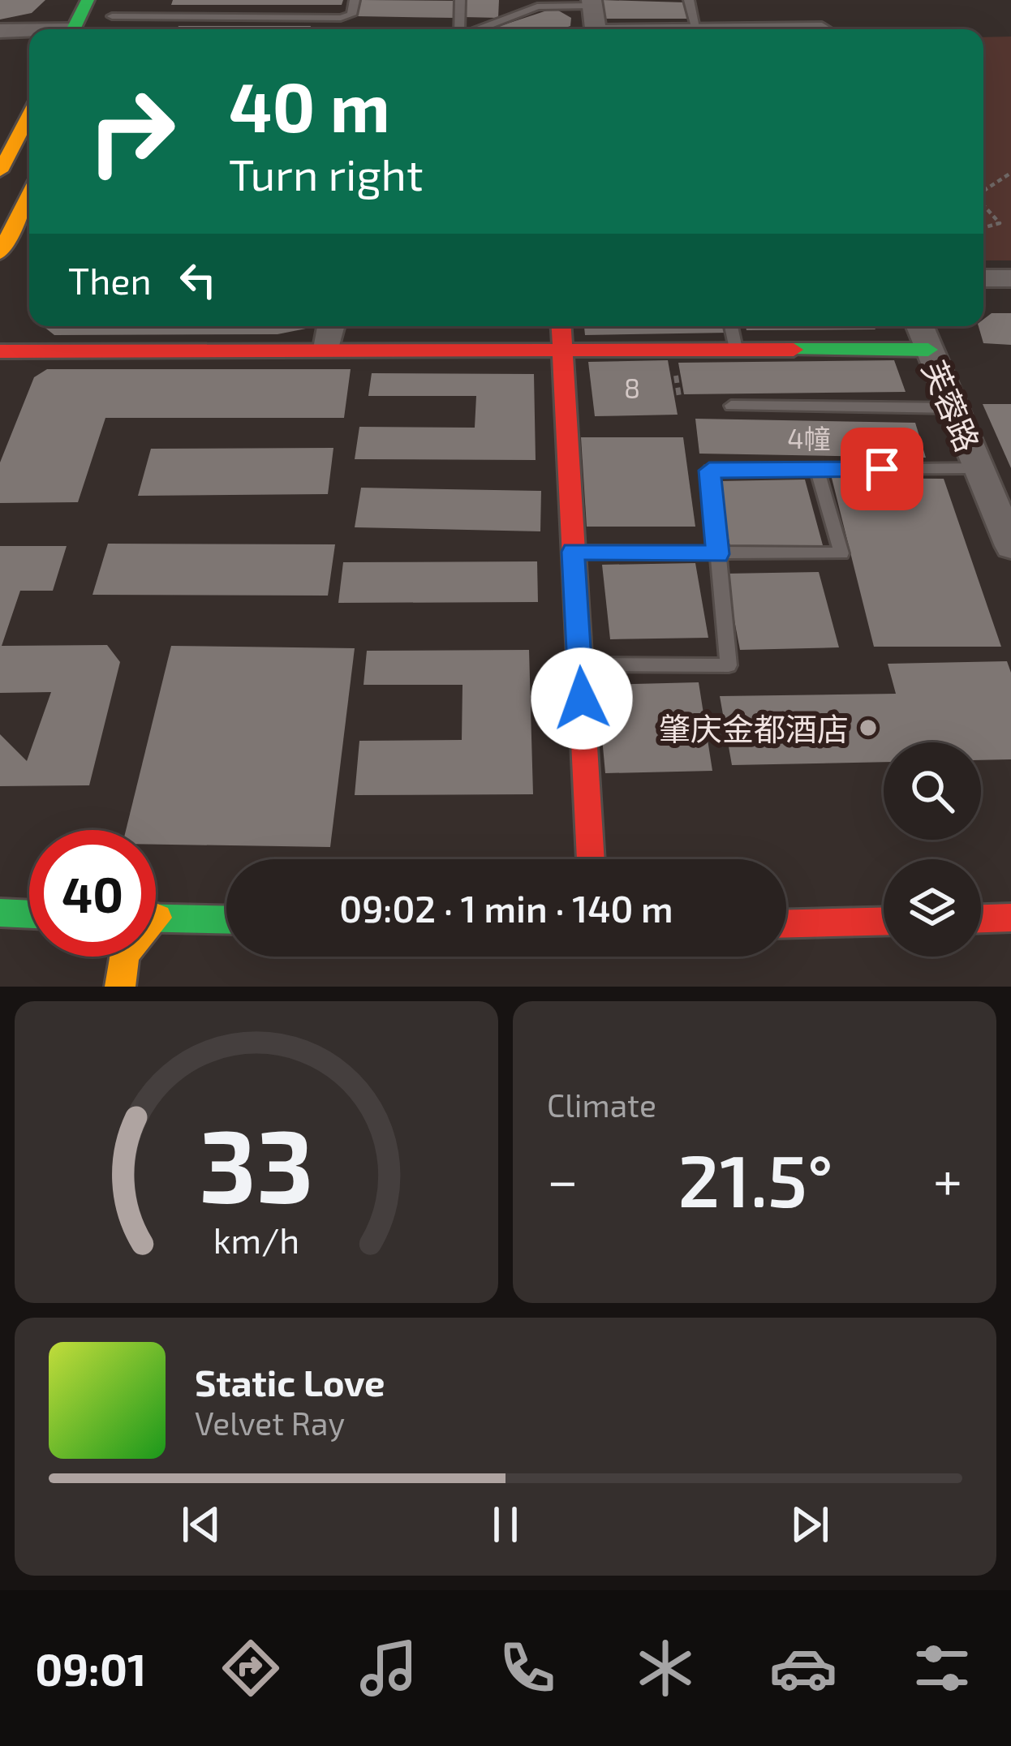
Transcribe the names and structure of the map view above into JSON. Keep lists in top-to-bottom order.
{
  "streets": {
    "street": ["芙蓉路"]
  },
  "places": ["肇庆金都酒店"],
  "house_numbers": ["8", "4幢"],
  "page": {
    "turn": ["40 m", "Turn right"],
    "then": "Then",
    "limit": "40",
    "trip": "09:02 · 1 min · 140 m",
    "tile": "Climate",
    "heat": ["−", "21.5°", "+"],
    "song": ["Static Love", "Velvet Ray"],
    "tabs": "09:01",
    "gauge": ["33", "km/h"]
  }
}
